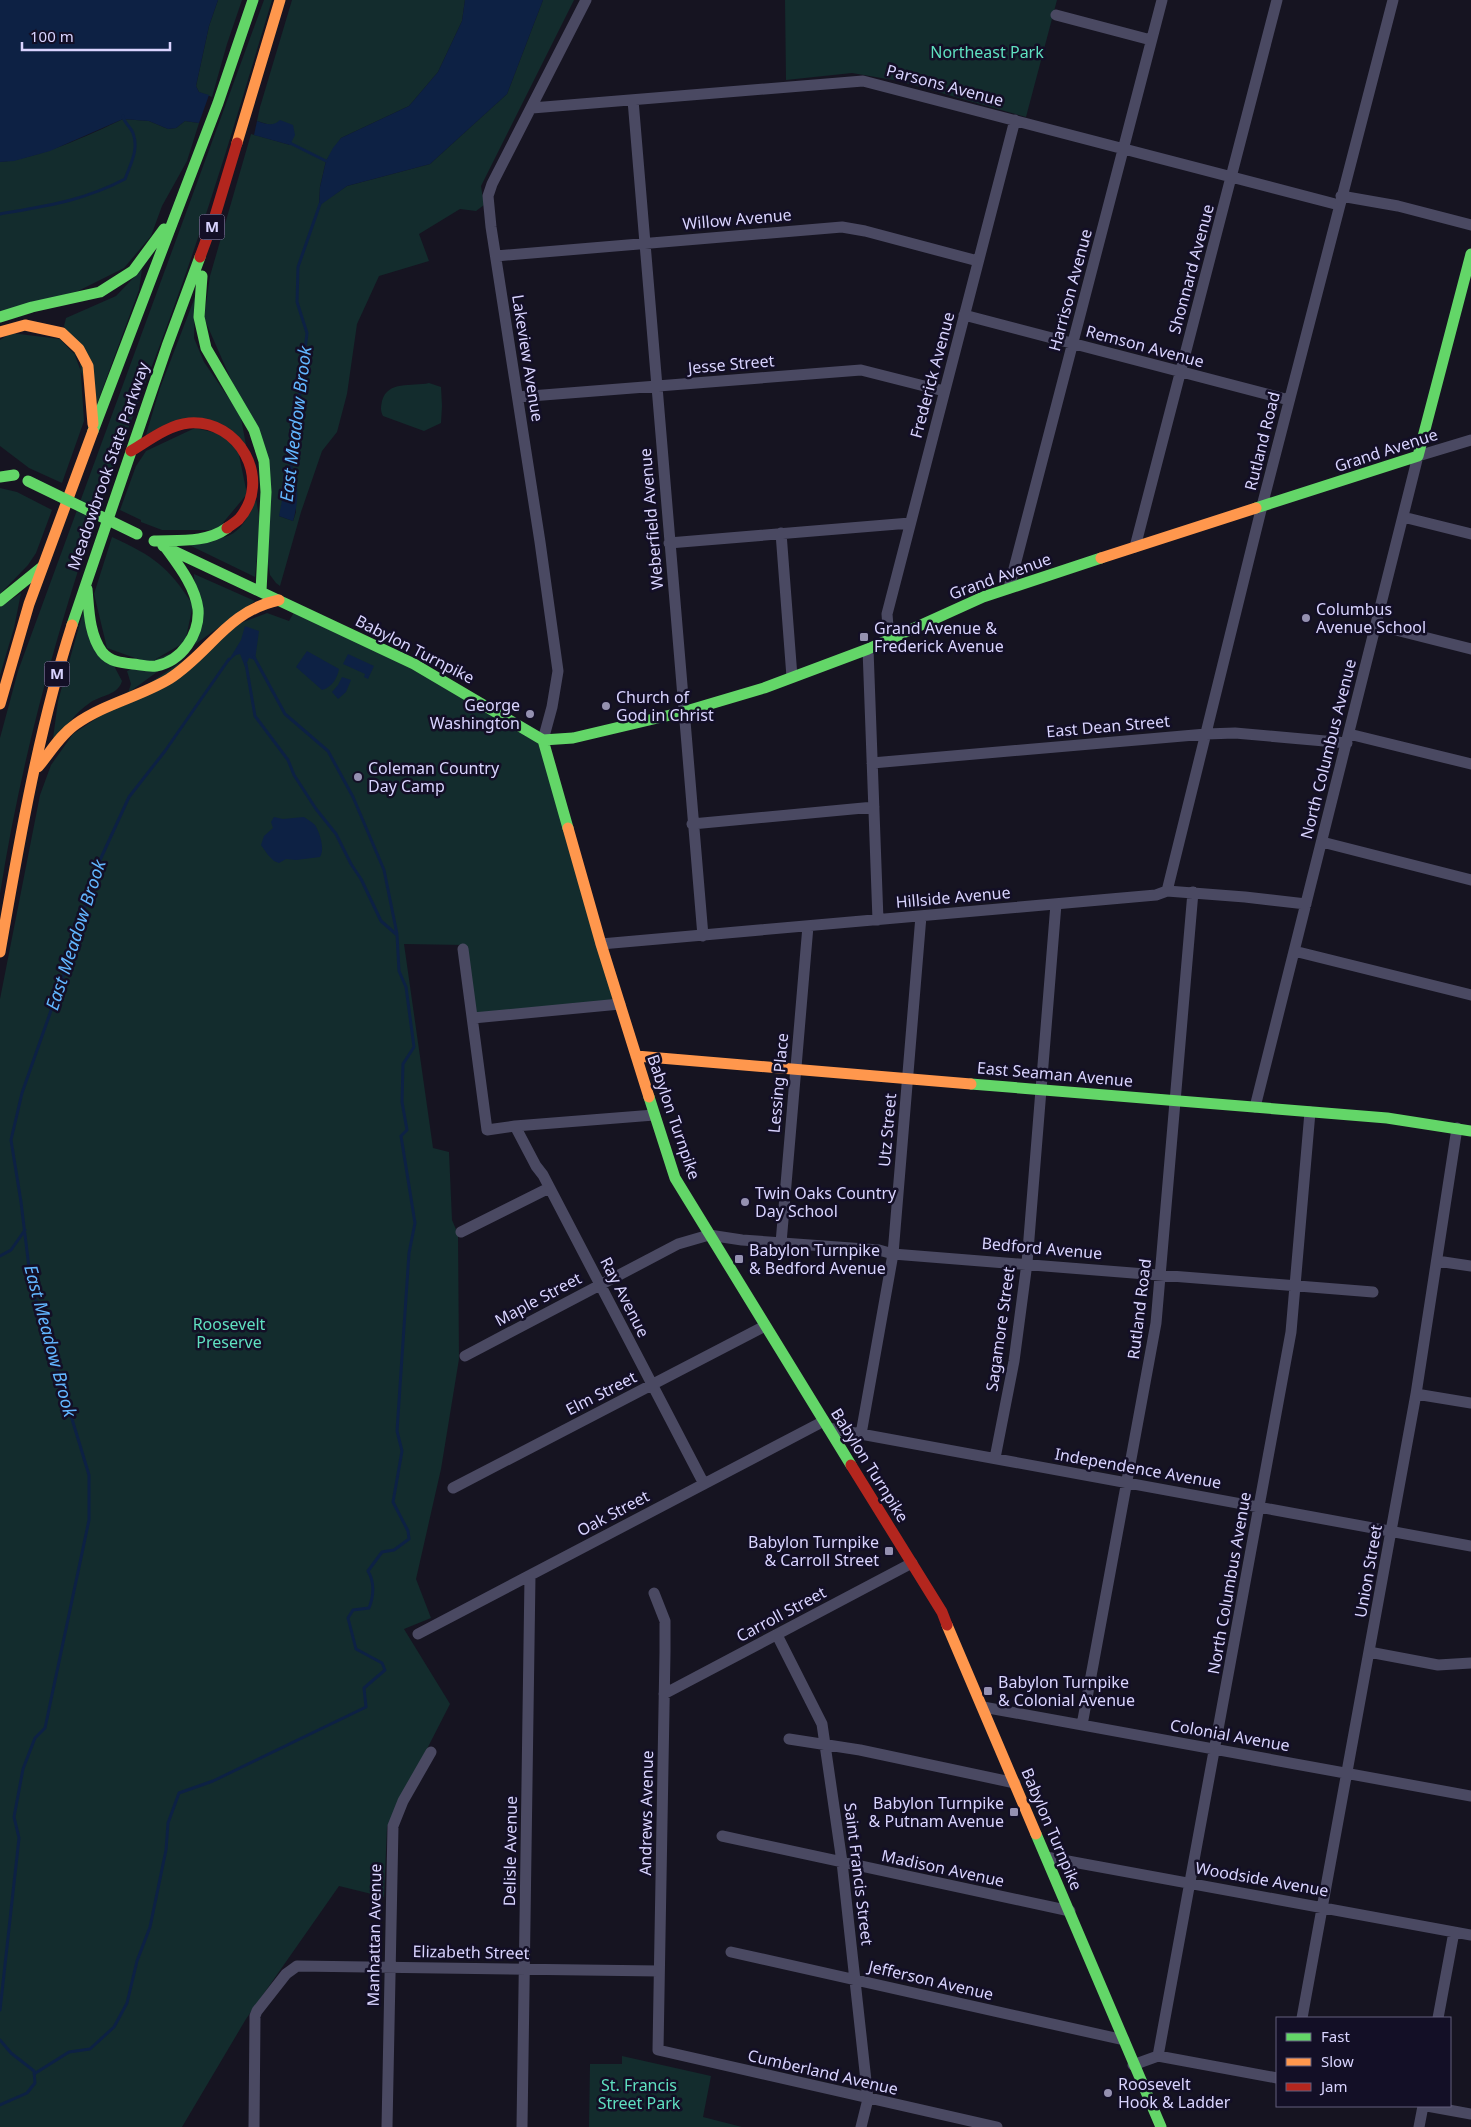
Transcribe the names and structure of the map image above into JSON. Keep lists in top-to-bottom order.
{
  "streets": {
    "main road": [
      "M",
      "Grand Avenue",
      "Meadowbrook State Parkway",
      "Babylon Turnpike",
      "North Columbus Avenue",
      "East Seaman Avenue"
    ],
    "street": [
      "Parsons Avenue",
      "Willow Avenue",
      "Shonnard Avenue",
      "Harrison Avenue",
      "Remson Avenue",
      "Lakeview Avenue",
      "Jesse Street",
      "Frederick Avenue",
      "Rutland Road",
      "Weberfield Avenue",
      "East Dean Street",
      "Hillside Avenue",
      "Lessing Place",
      "Utz Street",
      "Bedford Avenue",
      "Ray Avenue",
      "Maple Street",
      "Sagamore Street",
      "Elm Street",
      "Independence Avenue",
      "Oak Street",
      "Union Street",
      "Carroll Street",
      "Colonial Avenue",
      "Andrews Avenue",
      "Delisle Avenue",
      "Madison Avenue",
      "Saint Francis Street",
      "Woodside Avenue",
      "Manhattan Avenue",
      "Elizabeth Street",
      "Jefferson Avenue",
      "Cumberland Avenue"
    ]
  },
  "crossings": [
    ["Parsons Avenue", "Shonnard Avenue"],
    ["Parsons Avenue", "Harrison Avenue"],
    ["Parsons Avenue", "Lakeview Avenue"],
    ["Parsons Avenue", "Frederick Avenue"],
    ["Parsons Avenue", "Rutland Road"],
    ["Parsons Avenue", "Weberfield Avenue"],
    ["Willow Avenue", "Lakeview Avenue"],
    ["Willow Avenue", "Frederick Avenue"],
    ["Willow Avenue", "Weberfield Avenue"],
    ["Shonnard Avenue", "Remson Avenue"],
    ["Shonnard Avenue", "Grand Avenue"],
    ["Harrison Avenue", "Remson Avenue"],
    ["Harrison Avenue", "Grand Avenue"],
    ["Remson Avenue", "Frederick Avenue"],
    ["Remson Avenue", "Rutland Road"],
    ["Lakeview Avenue", "Jesse Street"],
    ["Lakeview Avenue", "Grand Avenue"],
    ["Lakeview Avenue", "Babylon Turnpike"],
    ["Jesse Street", "Frederick Avenue"],
    ["Jesse Street", "Weberfield Avenue"],
    ["Frederick Avenue", "Grand Avenue"],
    ["Rutland Road", "Grand Avenue"],
    ["Rutland Road", "East Dean Street"],
    ["Rutland Road", "Hillside Avenue"],
    ["Rutland Road", "East Seaman Avenue"],
    ["Rutland Road", "Bedford Avenue"],
    ["Rutland Road", "Independence Avenue"],
    ["Rutland Road", "Colonial Avenue"],
    ["Grand Avenue", "Weberfield Avenue"],
    ["Grand Avenue", "Babylon Turnpike"],
    ["Grand Avenue", "North Columbus Avenue"],
    ["Weberfield Avenue", "Hillside Avenue"],
    ["Babylon Turnpike", "Hillside Avenue"],
    ["Babylon Turnpike", "East Seaman Avenue"],
    ["Babylon Turnpike", "Bedford Avenue"],
    ["Babylon Turnpike", "Maple Street"],
    ["Babylon Turnpike", "Elm Street"],
    ["Babylon Turnpike", "Independence Avenue"],
    ["Babylon Turnpike", "Oak Street"],
    ["Babylon Turnpike", "Carroll Street"],
    ["Babylon Turnpike", "Colonial Avenue"],
    ["Babylon Turnpike", "Madison Avenue"],
    ["Babylon Turnpike", "Woodside Avenue"],
    ["Babylon Turnpike", "Jefferson Avenue"],
    ["East Dean Street", "North Columbus Avenue"],
    ["North Columbus Avenue", "Hillside Avenue"],
    ["North Columbus Avenue", "East Seaman Avenue"],
    ["North Columbus Avenue", "Bedford Avenue"],
    ["North Columbus Avenue", "Independence Avenue"],
    ["North Columbus Avenue", "Colonial Avenue"],
    ["North Columbus Avenue", "Woodside Avenue"],
    ["Hillside Avenue", "Lessing Place"],
    ["Hillside Avenue", "Utz Street"],
    ["Hillside Avenue", "Sagamore Street"],
    ["East Seaman Avenue", "Lessing Place"],
    ["East Seaman Avenue", "Utz Street"],
    ["East Seaman Avenue", "Sagamore Street"],
    ["East Seaman Avenue", "Union Street"],
    ["Lessing Place", "Bedford Avenue"],
    ["Utz Street", "Bedford Avenue"],
    ["Utz Street", "Independence Avenue"],
    ["Bedford Avenue", "Maple Street"],
    ["Bedford Avenue", "Sagamore Street"],
    ["Ray Avenue", "Maple Street"],
    ["Ray Avenue", "Elm Street"],
    ["Ray Avenue", "Oak Street"],
    ["Sagamore Street", "Independence Avenue"],
    ["Independence Avenue", "Oak Street"],
    ["Independence Avenue", "Union Street"],
    ["Oak Street", "Delisle Avenue"],
    ["Union Street", "Colonial Avenue"],
    ["Union Street", "Woodside Avenue"],
    ["Carroll Street", "Andrews Avenue"],
    ["Carroll Street", "Saint Francis Street"],
    ["Andrews Avenue", "Elizabeth Street"],
    ["Andrews Avenue", "Cumberland Avenue"],
    ["Delisle Avenue", "Elizabeth Street"],
    ["Madison Avenue", "Saint Francis Street"],
    ["Saint Francis Street", "Jefferson Avenue"],
    ["Saint Francis Street", "Cumberland Avenue"],
    ["Manhattan Avenue", "Elizabeth Street"]
  ],
  "water": ["East Meadow Brook"],
  "parks": ["Northeast Park", "Roosevelt Preserve", "St. Francis Street Park"],
  "places": {
    "other": [
      "Columbus Avenue School",
      "Church of God in Christ",
      "George Washington",
      "Coleman Country Day Camp",
      "Twin Oaks Country Day School",
      "Roosevelt Hook & Ladder"
    ],
    "transit": [
      "Grand Avenue & Frederick Avenue",
      "Babylon Turnpike & Bedford Avenue",
      "Babylon Turnpike & Carroll Street",
      "Babylon Turnpike & Colonial Avenue",
      "Babylon Turnpike & Putnam Avenue"
    ]
  },
  "legend": ["Fast", "Slow", "Jam"],
  "scale_bar": "100 m"
}
